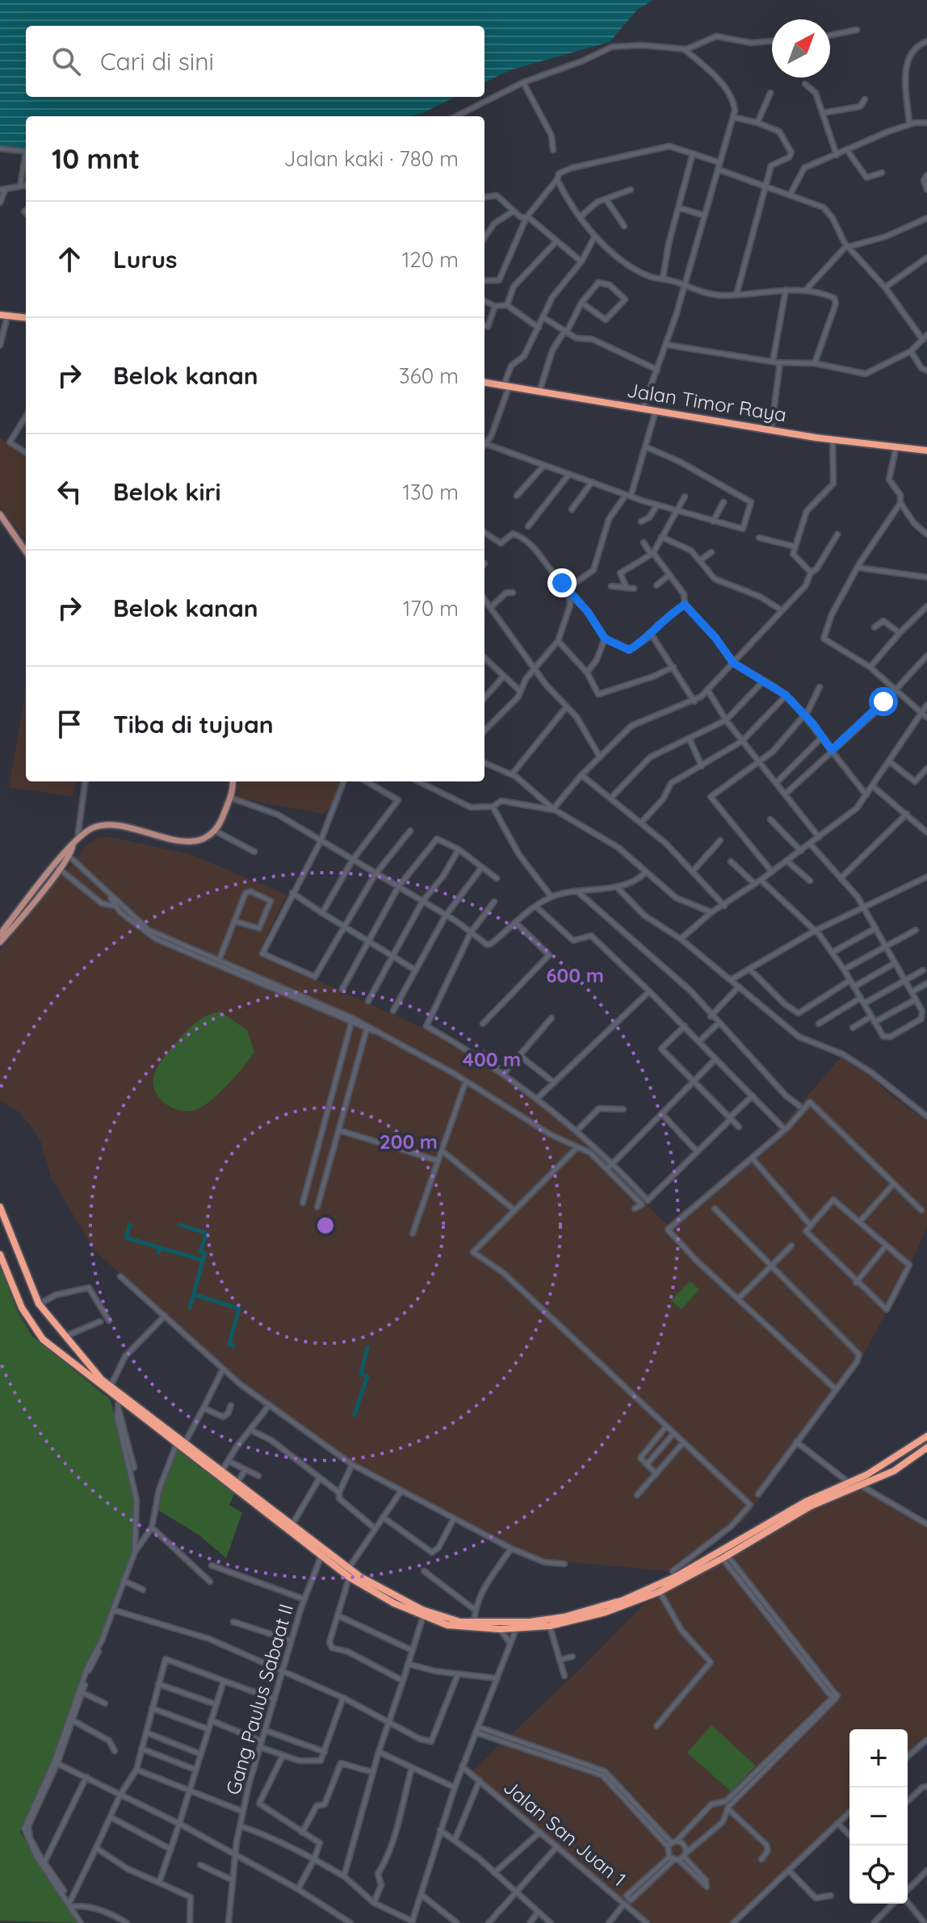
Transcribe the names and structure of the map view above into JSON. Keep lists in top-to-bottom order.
{
  "streets": {
    "highway": ["Jalan Timor Raya"],
    "street": ["Gang Paulus Sabaat II", "Jalan San Juan 1"]
  },
  "north": "top right",
  "page": {
    "search": "Cari di sini",
    "heading": ["10 mnt", "Jalan kaki · 780 m"],
    "list": [
      ["Lurus", "120 m"],
      ["Belok kanan", "360 m"],
      ["Belok kiri", "130 m"],
      ["Belok kanan", "170 m"],
      "Tiba di tujuan"
    ],
    "map_buttons": ["+", "−"]
  },
  "rings": ["600 m", "400 m", "200 m"]
}
